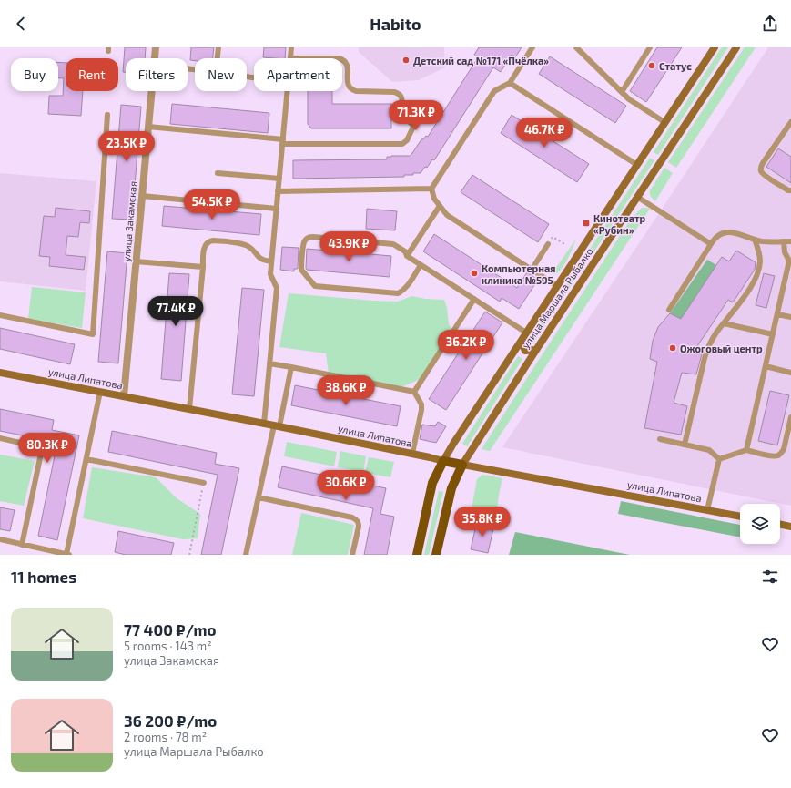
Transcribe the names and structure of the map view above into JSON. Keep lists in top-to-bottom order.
{
  "streets": {
    "main road": ["улица Маршала Рыбалко", "улица Липатова"],
    "street": ["улица Закамская"]
  },
  "crossings": [
    ["улица Закамская", "улица Липатова"],
    ["улица Маршала Рыбалко", "улица Липатова"]
  ],
  "places": {
    "other": [
      "Детский сад №171 «Пчёлка»",
      "Статус",
      "Компьютерная клиника №595",
      "Ожоговый центр"
    ],
    "transit": ["Кинотеатр «Рубин»"]
  },
  "page": {
    "header": "Habito",
    "chip": [
      "Buy",
      "Rent",
      "Filters",
      "New",
      "Apartment"
    ],
    "price": [
      "71.3K ₽",
      "46.7K ₽",
      "23.5K ₽",
      "54.5K ₽",
      "43.9K ₽",
      "77.4K ₽",
      "36.2K ₽",
      "38.6K ₽",
      "80.3K ₽",
      "30.6K ₽",
      "35.8K ₽"
    ],
    "heading": "11 homes",
    "list": [
      {
        "name": "77 400 ₽/mo",
        "note": "5 rooms · 143 m² · улица Закамская"
      },
      {
        "name": "36 200 ₽/mo",
        "note": "2 rooms · 78 m² · улица Маршала Рыбалко"
      }
    ]
  }
}
